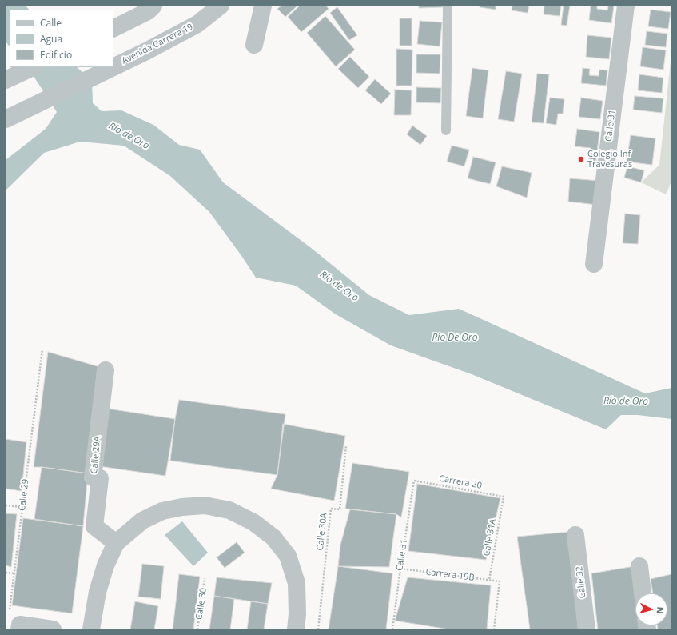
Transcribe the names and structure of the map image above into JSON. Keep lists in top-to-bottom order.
{
  "streets": {
    "street": [
      "Avenida Carrera 19",
      "Calle 31",
      "Calle 29A",
      "Calle 32"
    ],
    "path": [
      "Carrera 20",
      "Calle 29",
      "Calle 30A",
      "Calle 31A",
      "Carrera 19B",
      "Calle 30"
    ]
  },
  "crossings": [
    ["Calle 31", "Carrera 20"],
    ["Calle 31", "Carrera 19B"],
    ["Carrera 20", "Calle 31A"],
    ["Calle 31A", "Carrera 19B"]
  ],
  "water": ["Río de Oro", "Rio De Oro"],
  "places": ["Colegio Inf Travesuras"],
  "legend": ["Calle", "Agua", "Edificio"],
  "north": "right"
}
